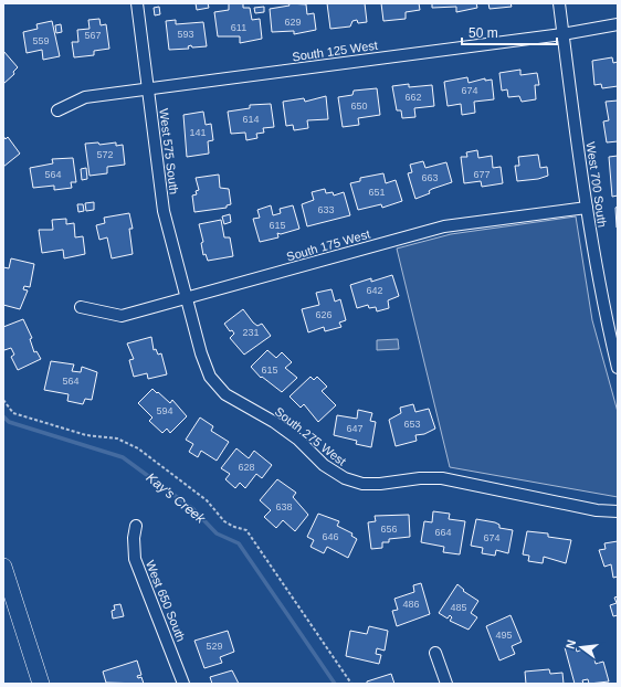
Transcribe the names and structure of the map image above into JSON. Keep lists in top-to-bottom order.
{
  "streets": {
    "street": [
      "South 125 West",
      "West 575 South",
      "West 700 South",
      "South 175 West",
      "South 275 West",
      "West 650 South"
    ]
  },
  "crossings": [
    ["South 125 West", "West 575 South"],
    ["South 125 West", "West 700 South"],
    ["West 575 South", "South 175 West"],
    ["West 575 South", "South 275 West"],
    ["West 700 South", "South 175 West"],
    ["South 175 West", "South 275 West"]
  ],
  "water": ["Kay's Creek"],
  "house_numbers": [
    "629",
    "611",
    "593",
    "567",
    "559",
    "674",
    "662",
    "650",
    "614",
    "141",
    "572",
    "564",
    "677",
    "663",
    "651",
    "633",
    "615",
    "642",
    "626",
    "231",
    "615",
    "564",
    "594",
    "653",
    "647",
    "628",
    "638",
    "656",
    "664",
    "646",
    "674",
    "486",
    "485",
    "495",
    "529"
  ],
  "scale_bar": "50 m",
  "north": "left"
}
